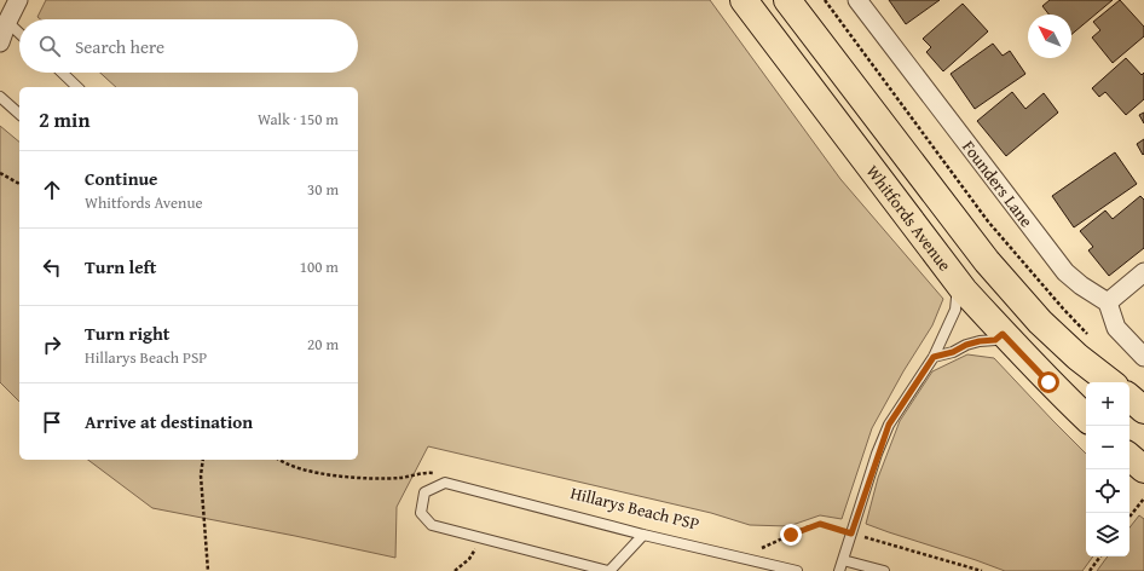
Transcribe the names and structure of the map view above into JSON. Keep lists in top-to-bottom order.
{
  "streets": {
    "main road": ["Whitfords Avenue"],
    "street": ["Founders Lane"]
  },
  "north": "top left",
  "page": {
    "search": "Search here",
    "heading": ["2 min", "Walk · 150 m"],
    "list": [
      ["Continue", "Whitfords Avenue", "30 m"],
      ["Turn left", "100 m"],
      ["Turn right", "Hillarys Beach PSP", "20 m"],
      "Arrive at destination"
    ],
    "map_buttons": ["+", "−"]
  }
}
